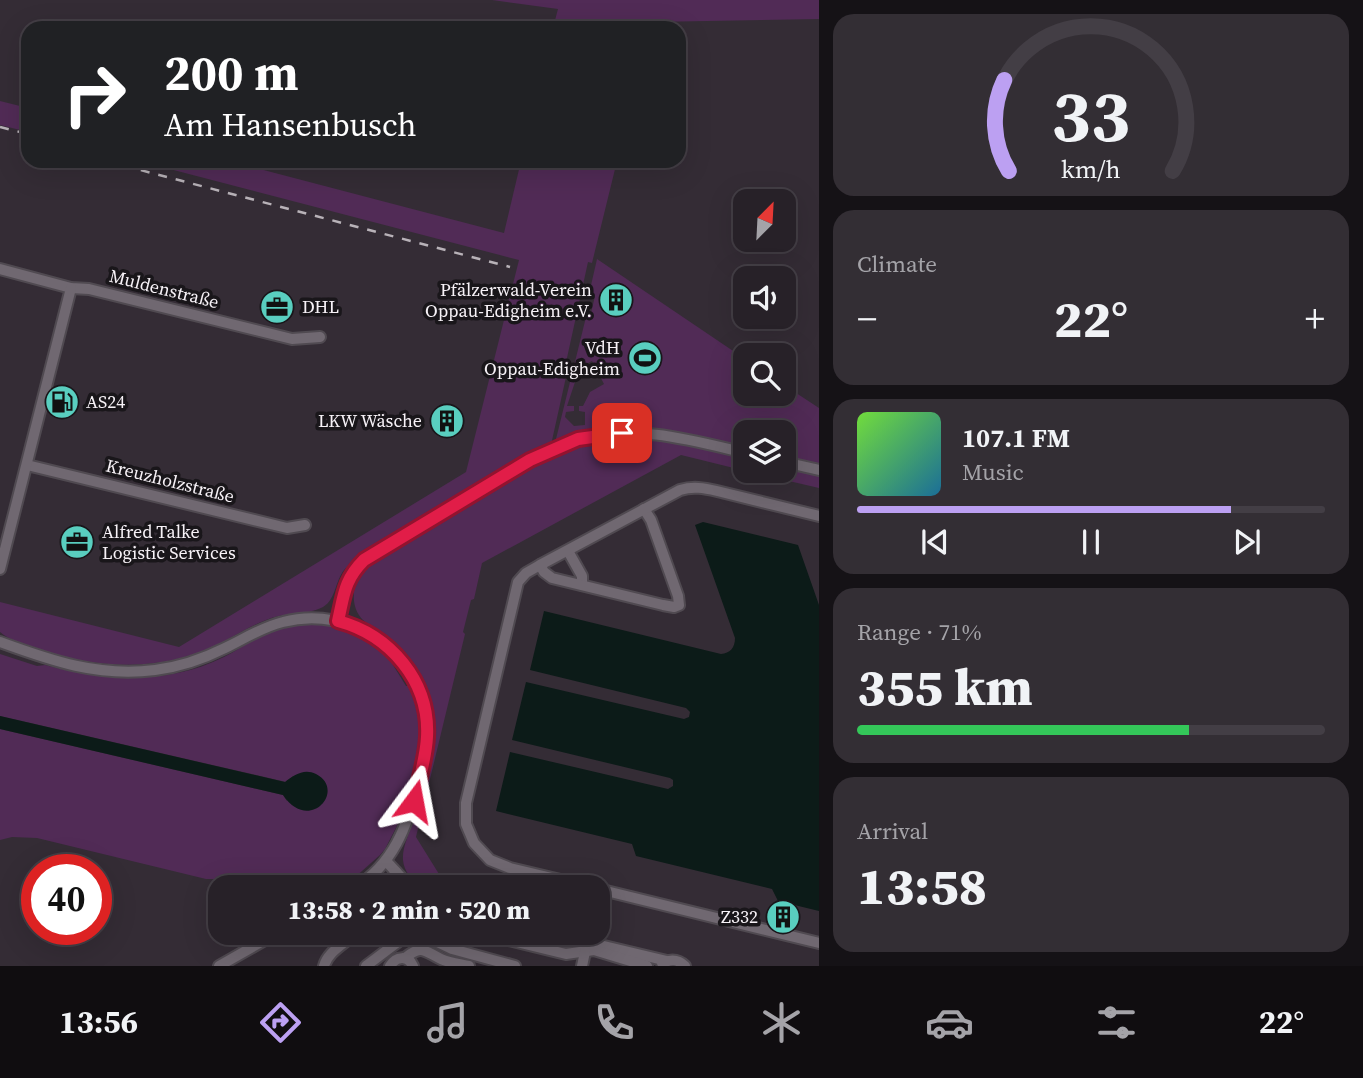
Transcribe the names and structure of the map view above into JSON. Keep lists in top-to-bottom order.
{
  "streets": {
    "street": ["Muldenstraße", "Kreuzholzstraße"]
  },
  "places": {
    "building": ["Pfälzerwald-Verein Oppau-Edigheim e.V.", "LKW Wäsche", "Z332"],
    "office": ["DHL", "Alfred Talke Logistic Services"],
    "sports": ["VdH Oppau-Edigheim"],
    "fuel station": ["AS24"]
  },
  "north": "top right",
  "page": {
    "turn": ["200 m", "Am Hansenbusch"],
    "tile": [
      "Climate",
      ["Range · 71%", "355 km"],
      ["Arrival", "13:58"]
    ],
    "heat": ["−", "22°", "+"],
    "song": ["107.1 FM", "Music"],
    "limit": "40",
    "trip": "13:58 · 2 min · 520 m",
    "tabs": ["13:56", "22°"],
    "gauge": ["33", "km/h"]
  }
}
